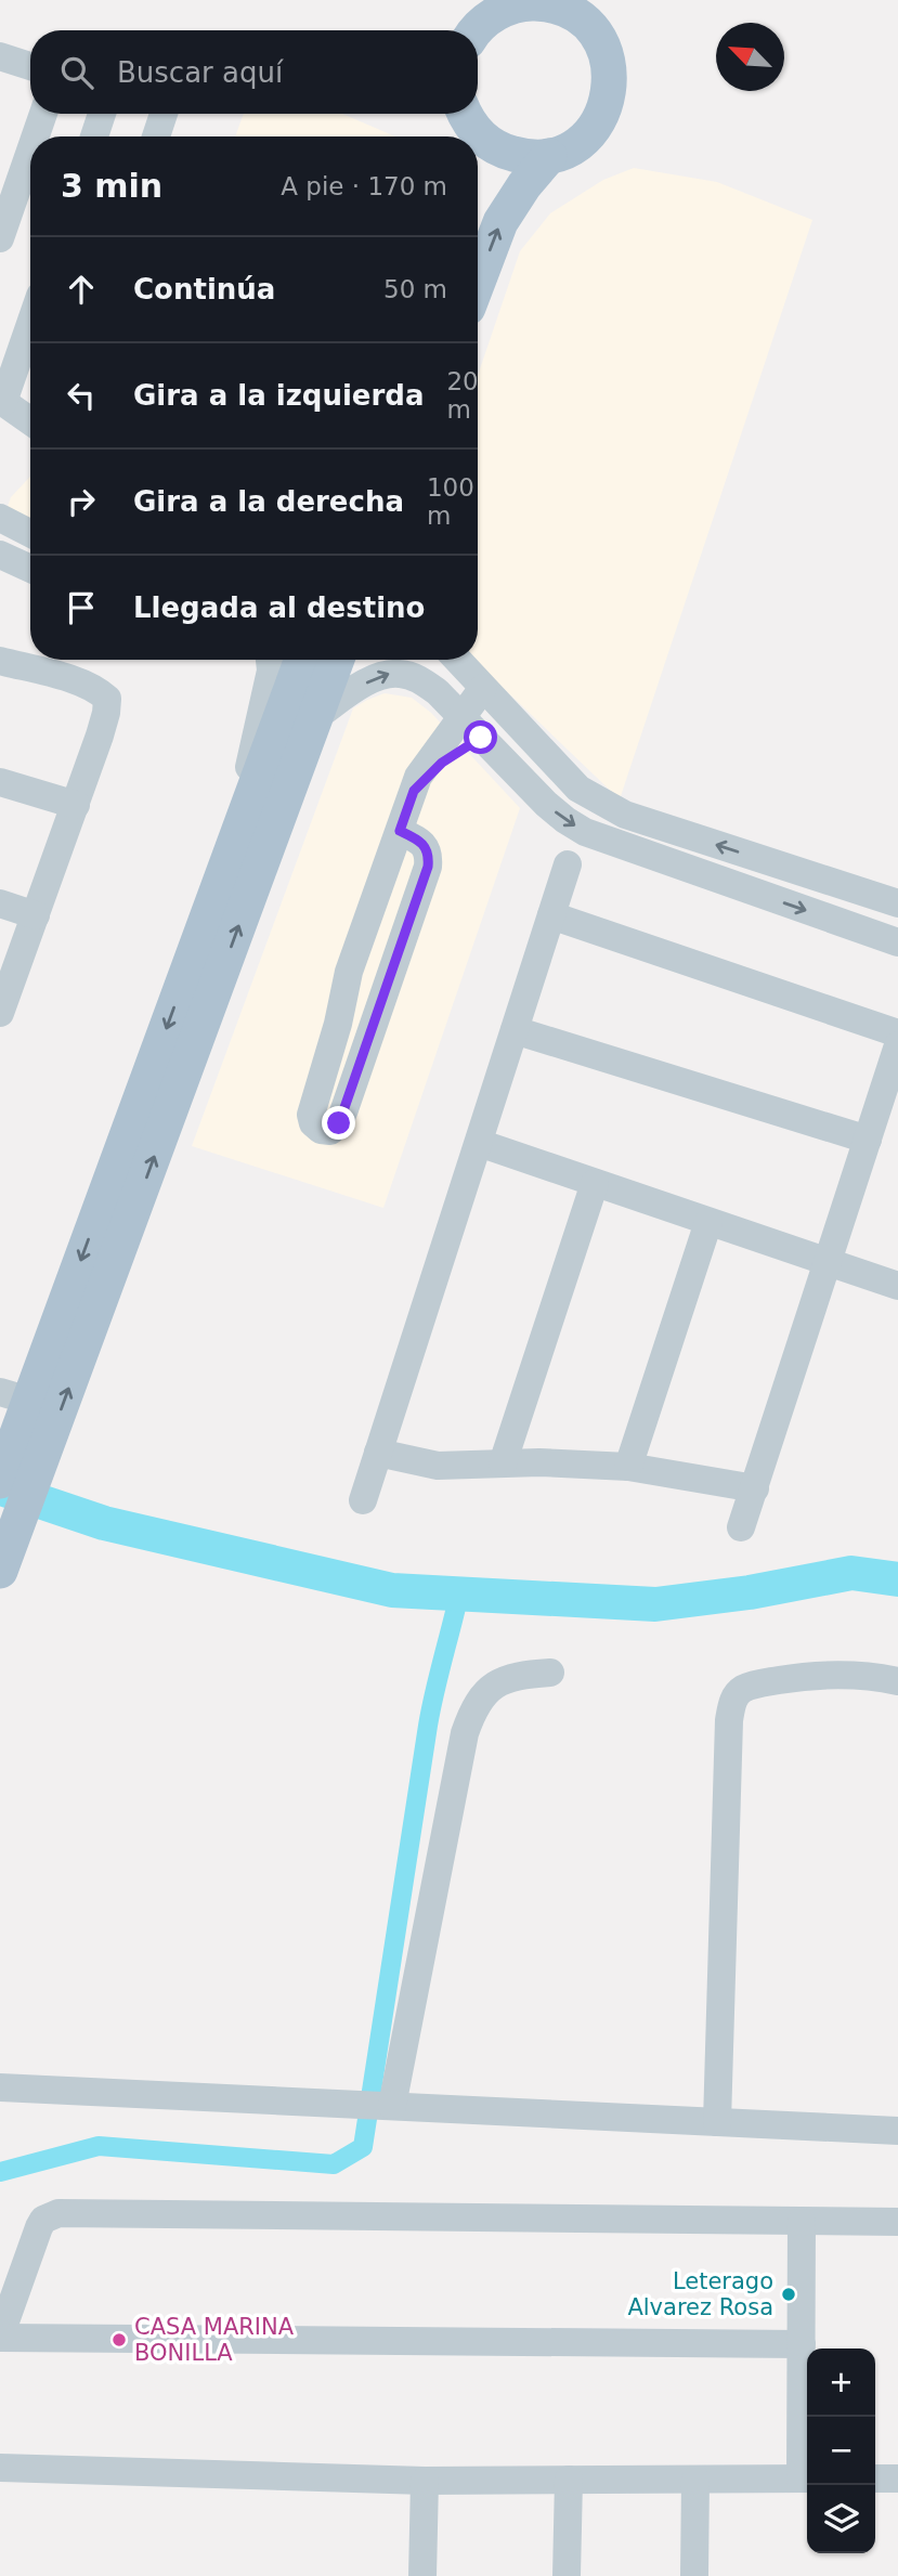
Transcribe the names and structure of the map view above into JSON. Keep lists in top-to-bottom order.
{
  "places": ["Leterago Alvarez Rosa", "CASA MARINA BONILLA"],
  "north": "top left",
  "page": {
    "search": "Buscar aquí",
    "heading": ["3 min", "A pie · 170 m"],
    "list": [
      ["Continúa", "50 m"],
      ["Gira a la izquierda", "20 m"],
      ["Gira a la derecha", "100 m"],
      "Llegada al destino"
    ],
    "map_buttons": ["+", "−"]
  }
}
